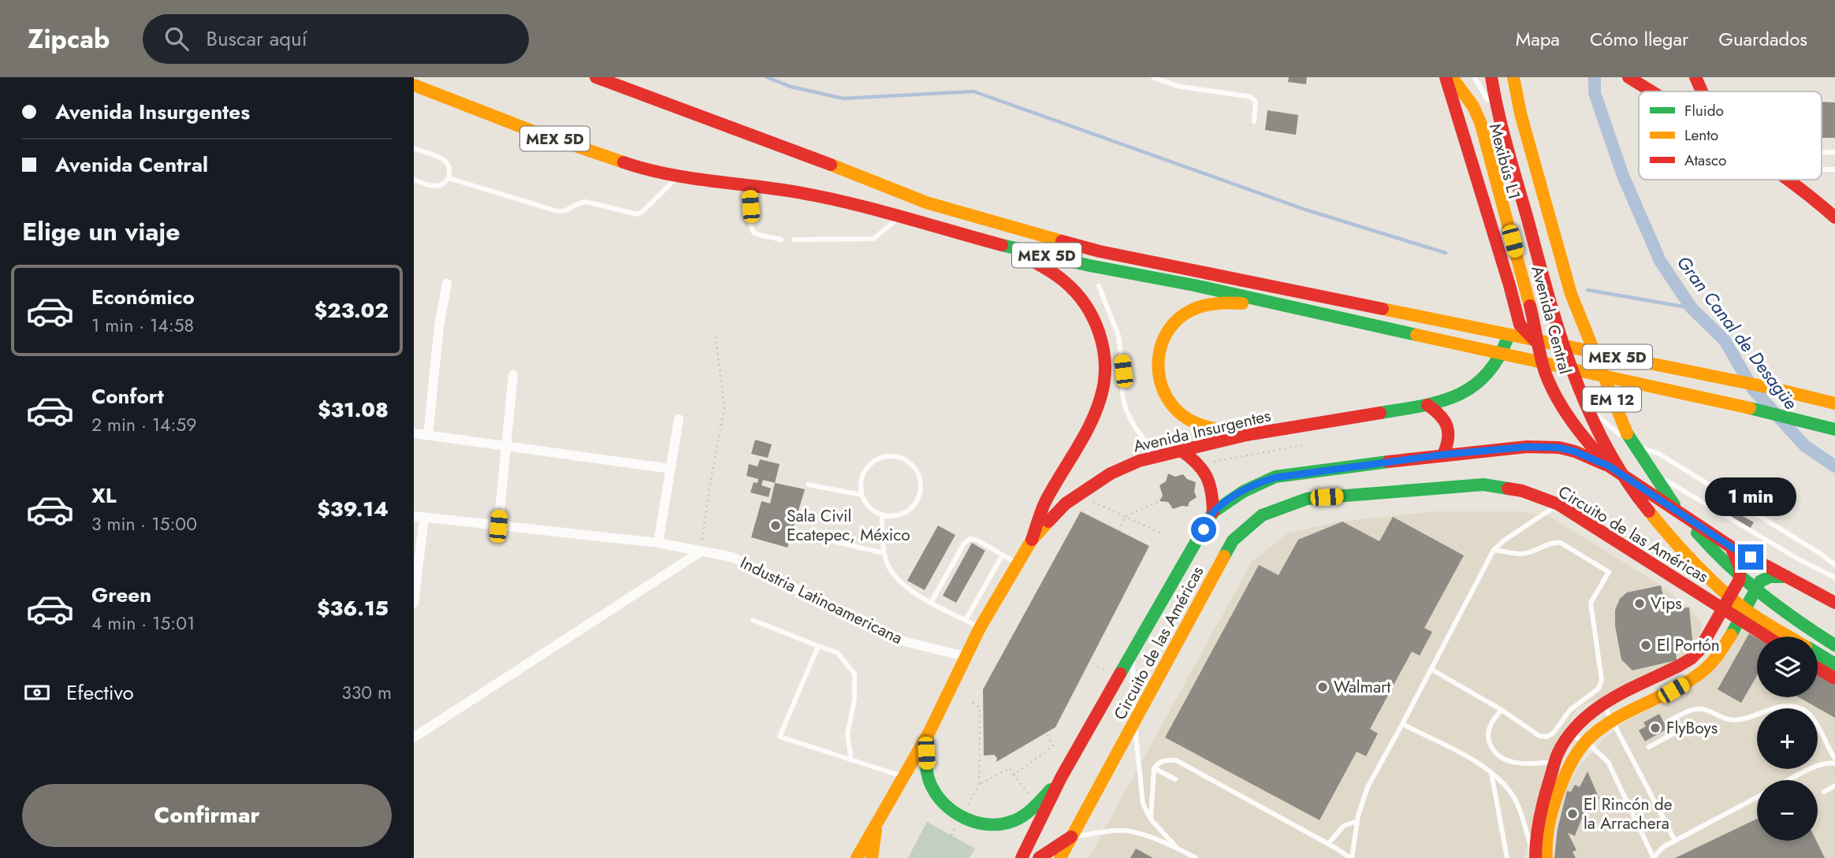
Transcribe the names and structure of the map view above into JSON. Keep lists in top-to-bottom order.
{
  "streets": {
    "main road": [
      "MEX 5D",
      "Avenida Central",
      "EM 12",
      "Avenida Insurgentes",
      "Circuito de las Américas"
    ],
    "street": ["Industria Latinoamericana"],
    "lane": ["Mexibús L1"]
  },
  "crossings": [
    ["Avenida Insurgentes", "Industria Latinoamericana"]
  ],
  "water": ["Gran Canal de Desagüe"],
  "places": [
    "Sala Civil Ecatepec, México",
    "Vips",
    "El Portón",
    "Walmart",
    "FlyBoys",
    "El Rincón de la Arrachera"
  ],
  "legend": ["Fluido", "Lento", "Atasco"],
  "page": {
    "header": "Zipcab",
    "search": "Buscar aquí",
    "nav": ["Mapa", "Cómo llegar", "Guardados"],
    "banner": ["Avenida Insurgentes", "Avenida Central"],
    "heading": "Elige un viaje",
    "list": [
      {
        "name": "Económico",
        "note": "1 min · 14:58",
        "value": "$23.02"
      },
      {
        "name": "Confort",
        "note": "2 min · 14:59",
        "value": "$31.08"
      },
      {
        "name": "XL",
        "note": "3 min · 15:00",
        "value": "$39.14"
      },
      {
        "name": "Green",
        "note": "4 min · 15:01",
        "value": "$36.15"
      }
    ],
    "bubble": "1 min",
    "map_buttons": ["+", "−"],
    "pay": ["Efectivo", "330 m"],
    "buttons": "Confirmar"
  }
}
